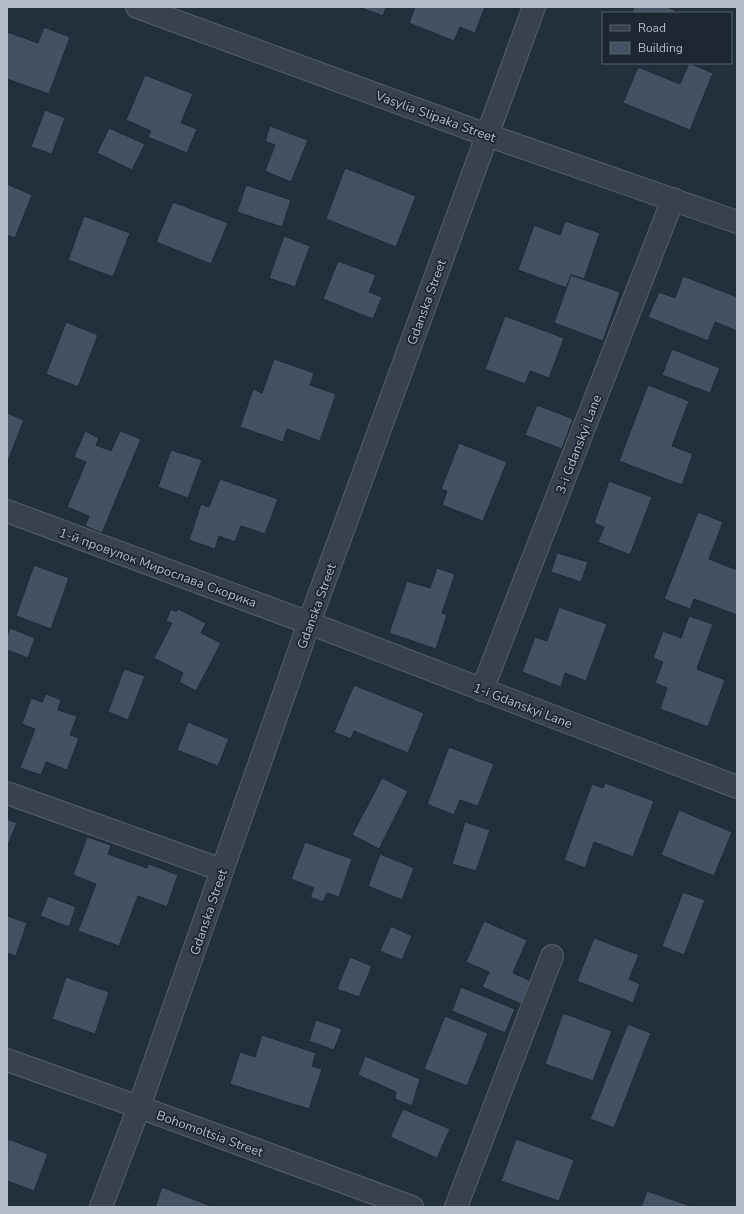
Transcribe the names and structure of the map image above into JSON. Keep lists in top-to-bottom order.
{
  "streets": {
    "street": [
      "Vasylia Slipaka Street",
      "Gdanska Street",
      "3-i Gdanskyi Lane",
      "1-й провулок Мирослава Скорика",
      "1-i Gdanskyi Lane",
      "Bohomoltsia Street"
    ]
  },
  "crossings": [
    ["Vasylia Slipaka Street", "Gdanska Street"],
    ["Vasylia Slipaka Street", "3-i Gdanskyi Lane"],
    ["Gdanska Street", "1-й провулок Мирослава Скорика"],
    ["Gdanska Street", "1-i Gdanskyi Lane"],
    ["Gdanska Street", "Bohomoltsia Street"],
    ["3-i Gdanskyi Lane", "1-i Gdanskyi Lane"],
    ["1-й провулок Мирослава Скорика", "1-i Gdanskyi Lane"]
  ],
  "legend": ["Road", "Building"]
}
